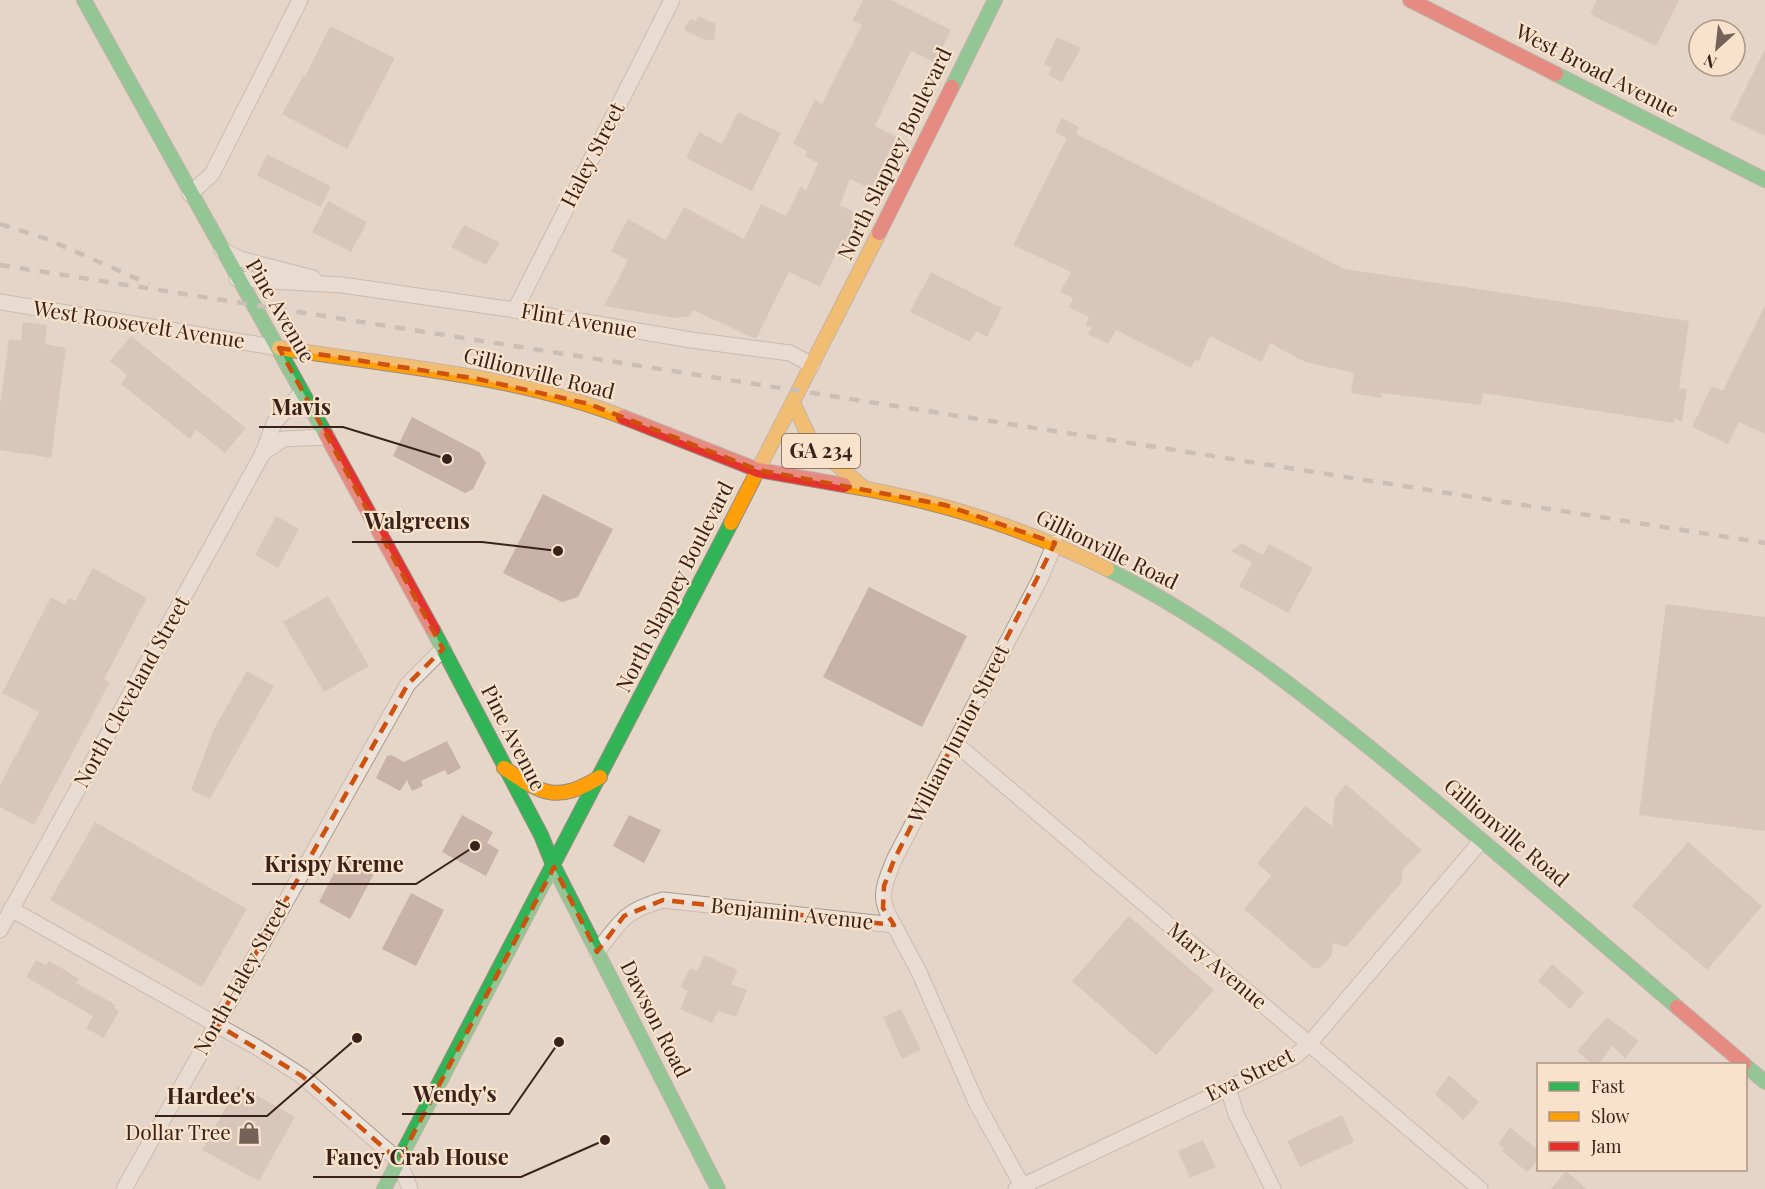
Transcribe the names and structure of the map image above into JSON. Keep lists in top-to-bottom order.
{
  "streets": {
    "main road": [
      "West Broad Avenue",
      "North Slappey Boulevard",
      "Pine Avenue",
      "Gillionville Road",
      "GA 234",
      "Dawson Road"
    ],
    "street": [
      "Haley Street",
      "Flint Avenue",
      "West Roosevelt Avenue",
      "North Cleveland Street",
      "William Junior Street",
      "Benjamin Avenue",
      "Mary Avenue",
      "North Haley Street",
      "Eva Street"
    ]
  },
  "crossings": [
    ["North Slappey Boulevard", "Pine Avenue"],
    ["North Slappey Boulevard", "Flint Avenue"],
    ["North Slappey Boulevard", "Gillionville Road"],
    ["North Slappey Boulevard", "GA 234"],
    ["North Slappey Boulevard", "Dawson Road"],
    ["Haley Street", "Flint Avenue"],
    ["Pine Avenue", "Flint Avenue"],
    ["Pine Avenue", "West Roosevelt Avenue"],
    ["Pine Avenue", "Gillionville Road"],
    ["Pine Avenue", "North Cleveland Street"],
    ["Pine Avenue", "North Haley Street"],
    ["Pine Avenue", "Dawson Road"],
    ["West Roosevelt Avenue", "Gillionville Road"],
    ["Gillionville Road", "GA 234"],
    ["Gillionville Road", "William Junior Street"],
    ["Gillionville Road", "Eva Street"],
    ["William Junior Street", "Benjamin Avenue"],
    ["William Junior Street", "Mary Avenue"],
    ["Benjamin Avenue", "Dawson Road"],
    ["Benjamin Avenue", "Eva Street"],
    ["Mary Avenue", "Eva Street"]
  ],
  "places": {
    "other": [
      "Mavis",
      "Walgreens",
      "Krispy Kreme",
      "Hardee's",
      "Wendy's",
      "Fancy Crab House"
    ],
    "shop": ["Dollar Tree"]
  },
  "legend": ["Fast", "Slow", "Jam"],
  "north": "bottom left"
}
